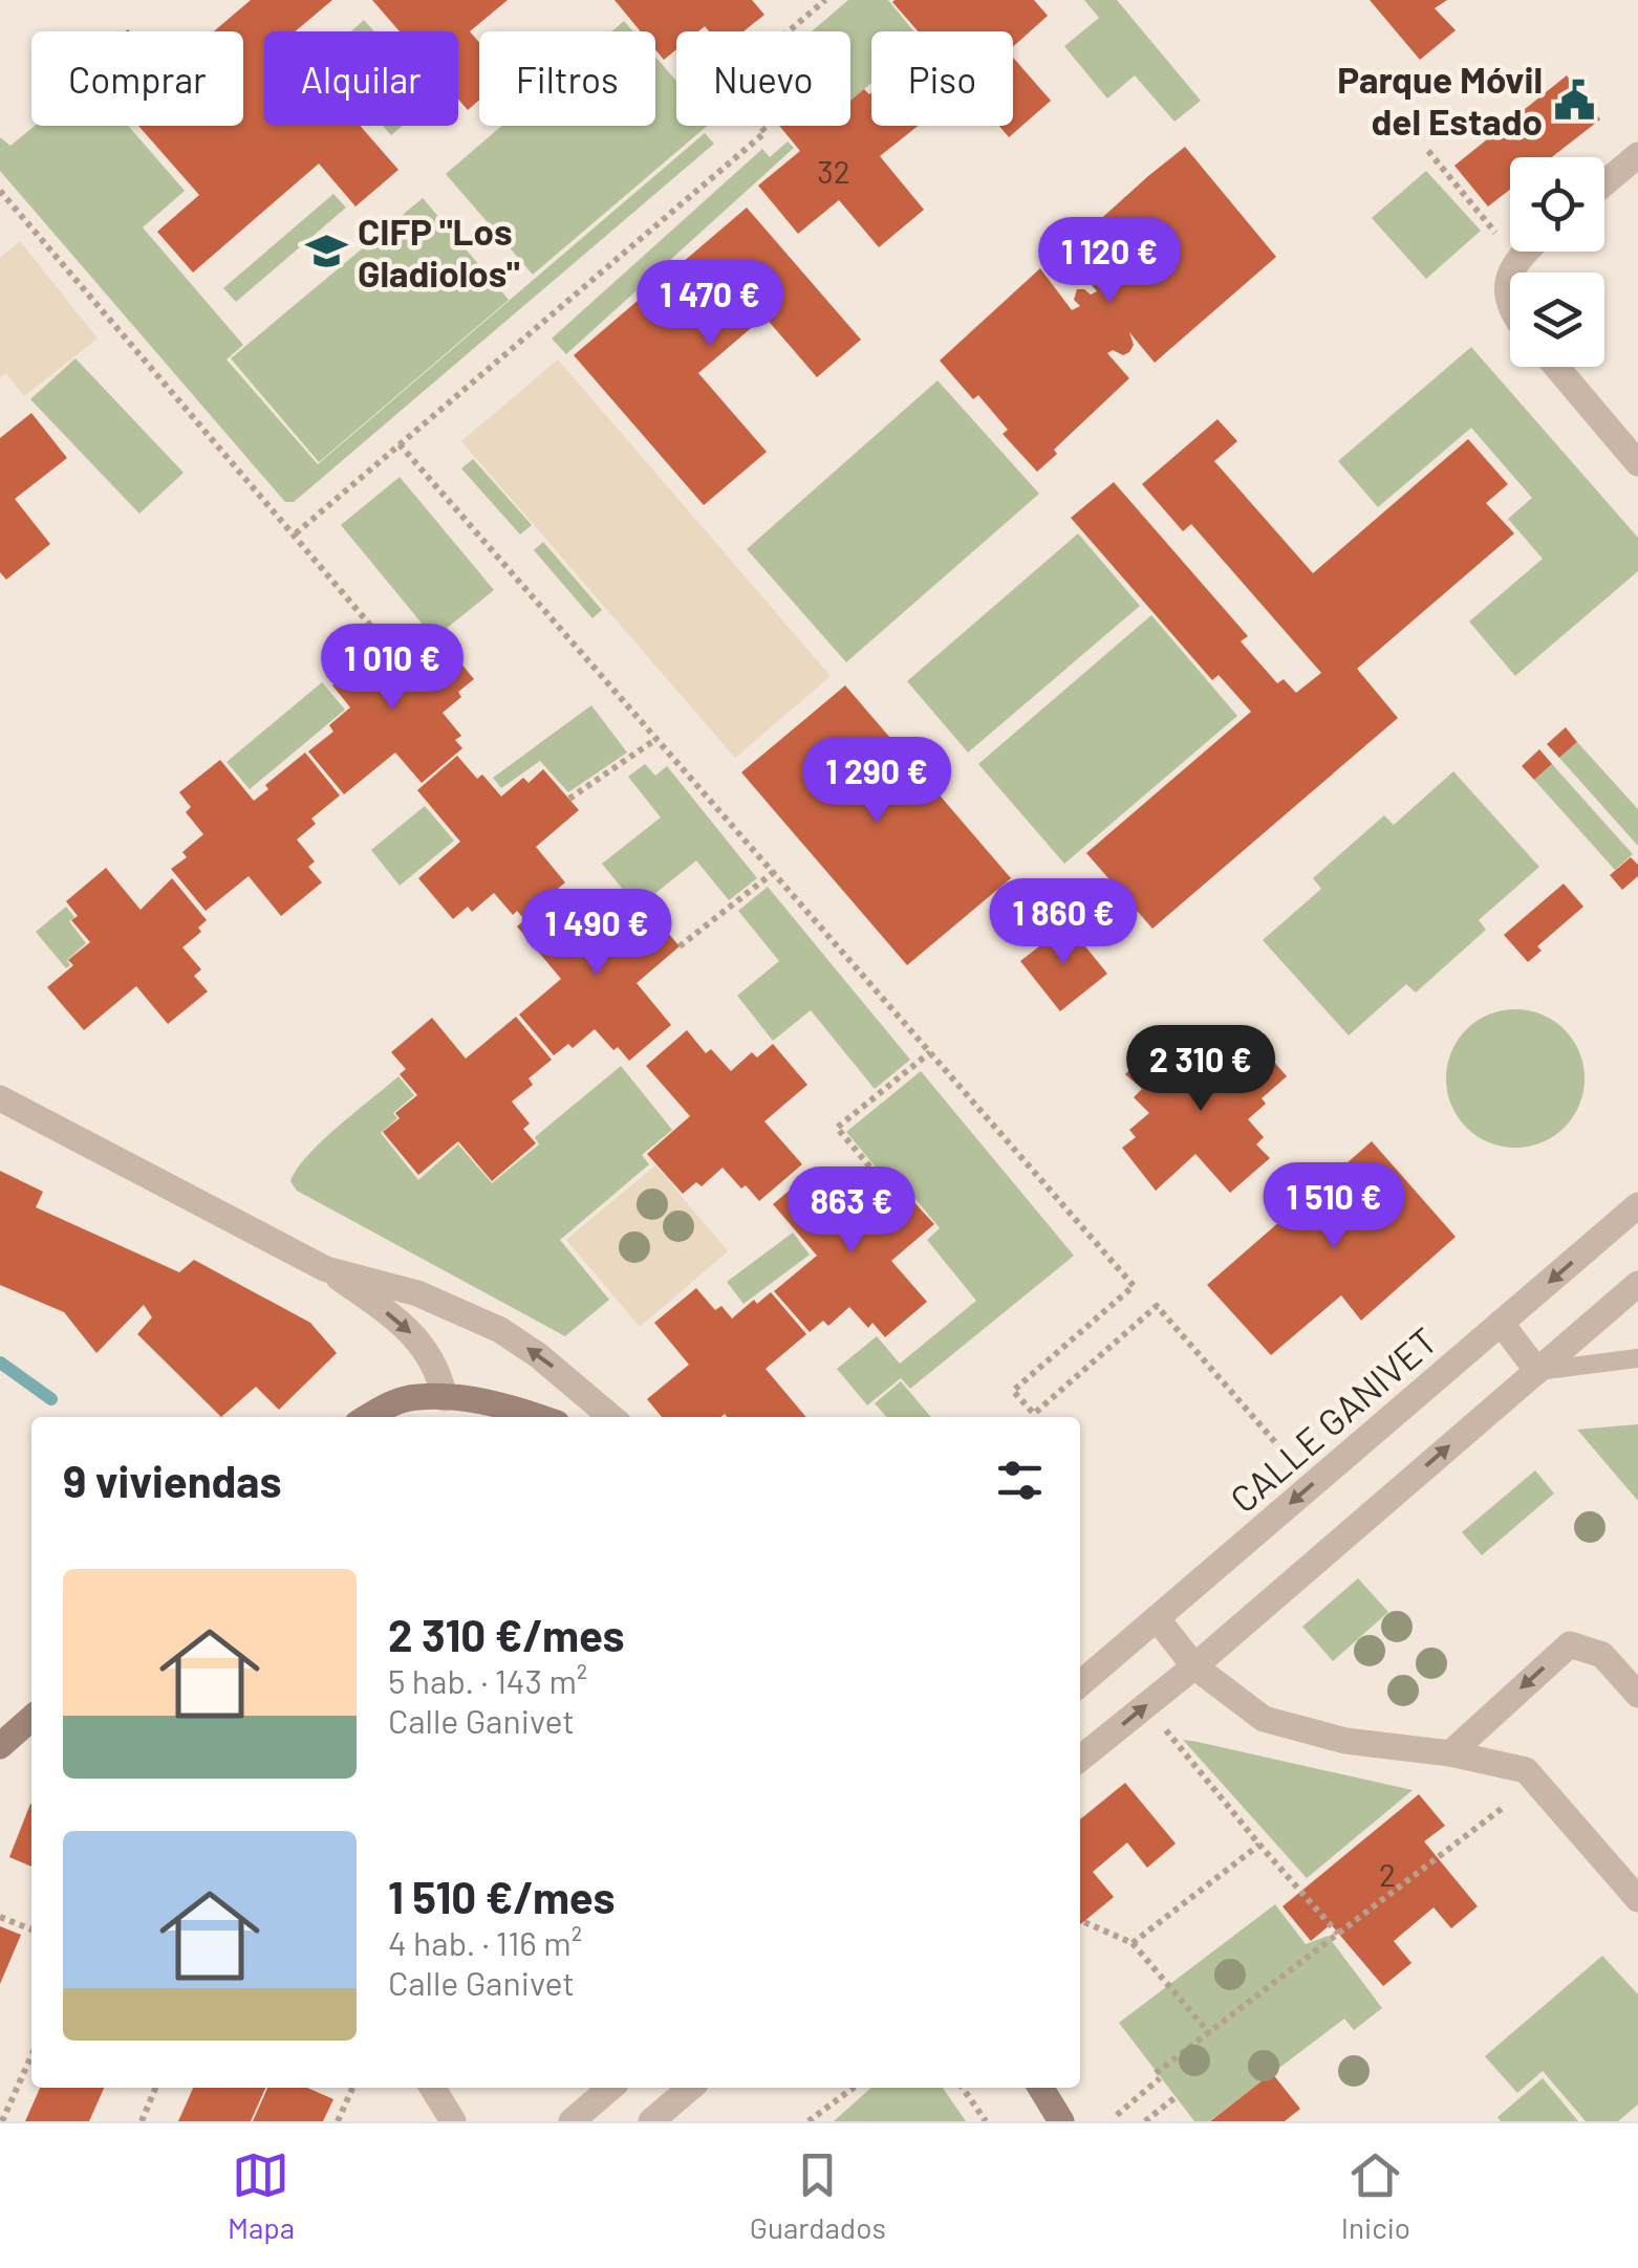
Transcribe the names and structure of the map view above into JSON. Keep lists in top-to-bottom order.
{
  "streets": {
    "street": ["CALLE GANIVET"]
  },
  "places": {
    "public building": ["Parque Móvil del Estado"],
    "school or university": ["CIFP \"Los Gladiolos\""]
  },
  "house_numbers": ["32", "2"],
  "page": {
    "chip": [
      "Comprar",
      "Alquilar",
      "Filtros",
      "Nuevo",
      "Piso"
    ],
    "price": [
      "1 120 €",
      "1 470 €",
      "1 010 €",
      "1 290 €",
      "1 860 €",
      "1 490 €",
      "2 310 €",
      "1 510 €",
      "863 €"
    ],
    "heading": "9 viviendas",
    "list": [
      {
        "name": "2 310 €/mes",
        "note": "5 hab. · 143 m² · Calle Ganivet"
      },
      {
        "name": "1 510 €/mes",
        "note": "4 hab. · 116 m² · Calle Ganivet"
      }
    ],
    "tabs": ["Mapa", "Guardados", "Inicio"]
  }
}
